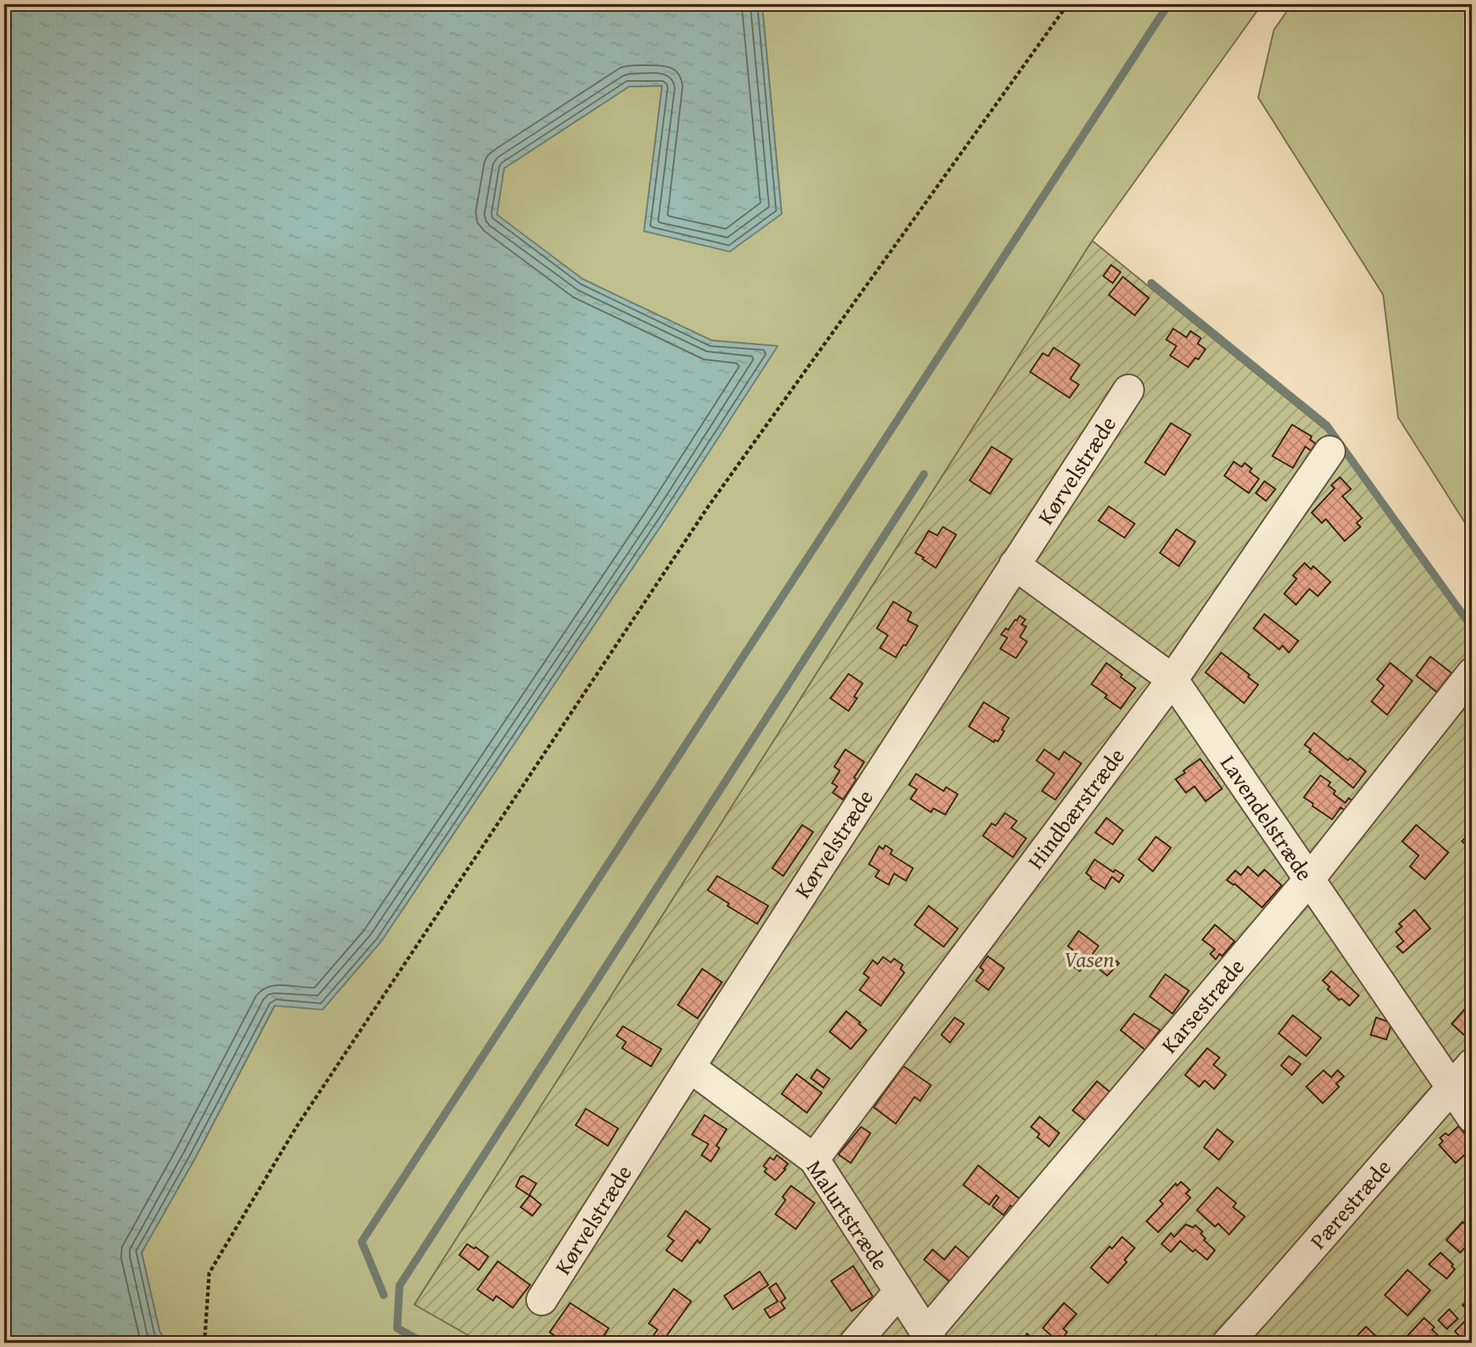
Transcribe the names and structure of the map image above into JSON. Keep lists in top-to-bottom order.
{
  "streets": {
    "lane": [
      "Kørvelstræde",
      "Hindbærstræde",
      "Lavendelstræde",
      "Karsestræde",
      "Pærestræde",
      "Malurtstræde"
    ]
  },
  "crossings": [
    ["Kørvelstræde", "Lavendelstræde"],
    ["Kørvelstræde", "Malurtstræde"],
    ["Hindbærstræde", "Lavendelstræde"],
    ["Hindbærstræde", "Malurtstræde"],
    ["Lavendelstræde", "Karsestræde"],
    ["Lavendelstræde", "Pærestræde"],
    ["Karsestræde", "Malurtstræde"]
  ],
  "parks": ["Vasen"]
}
